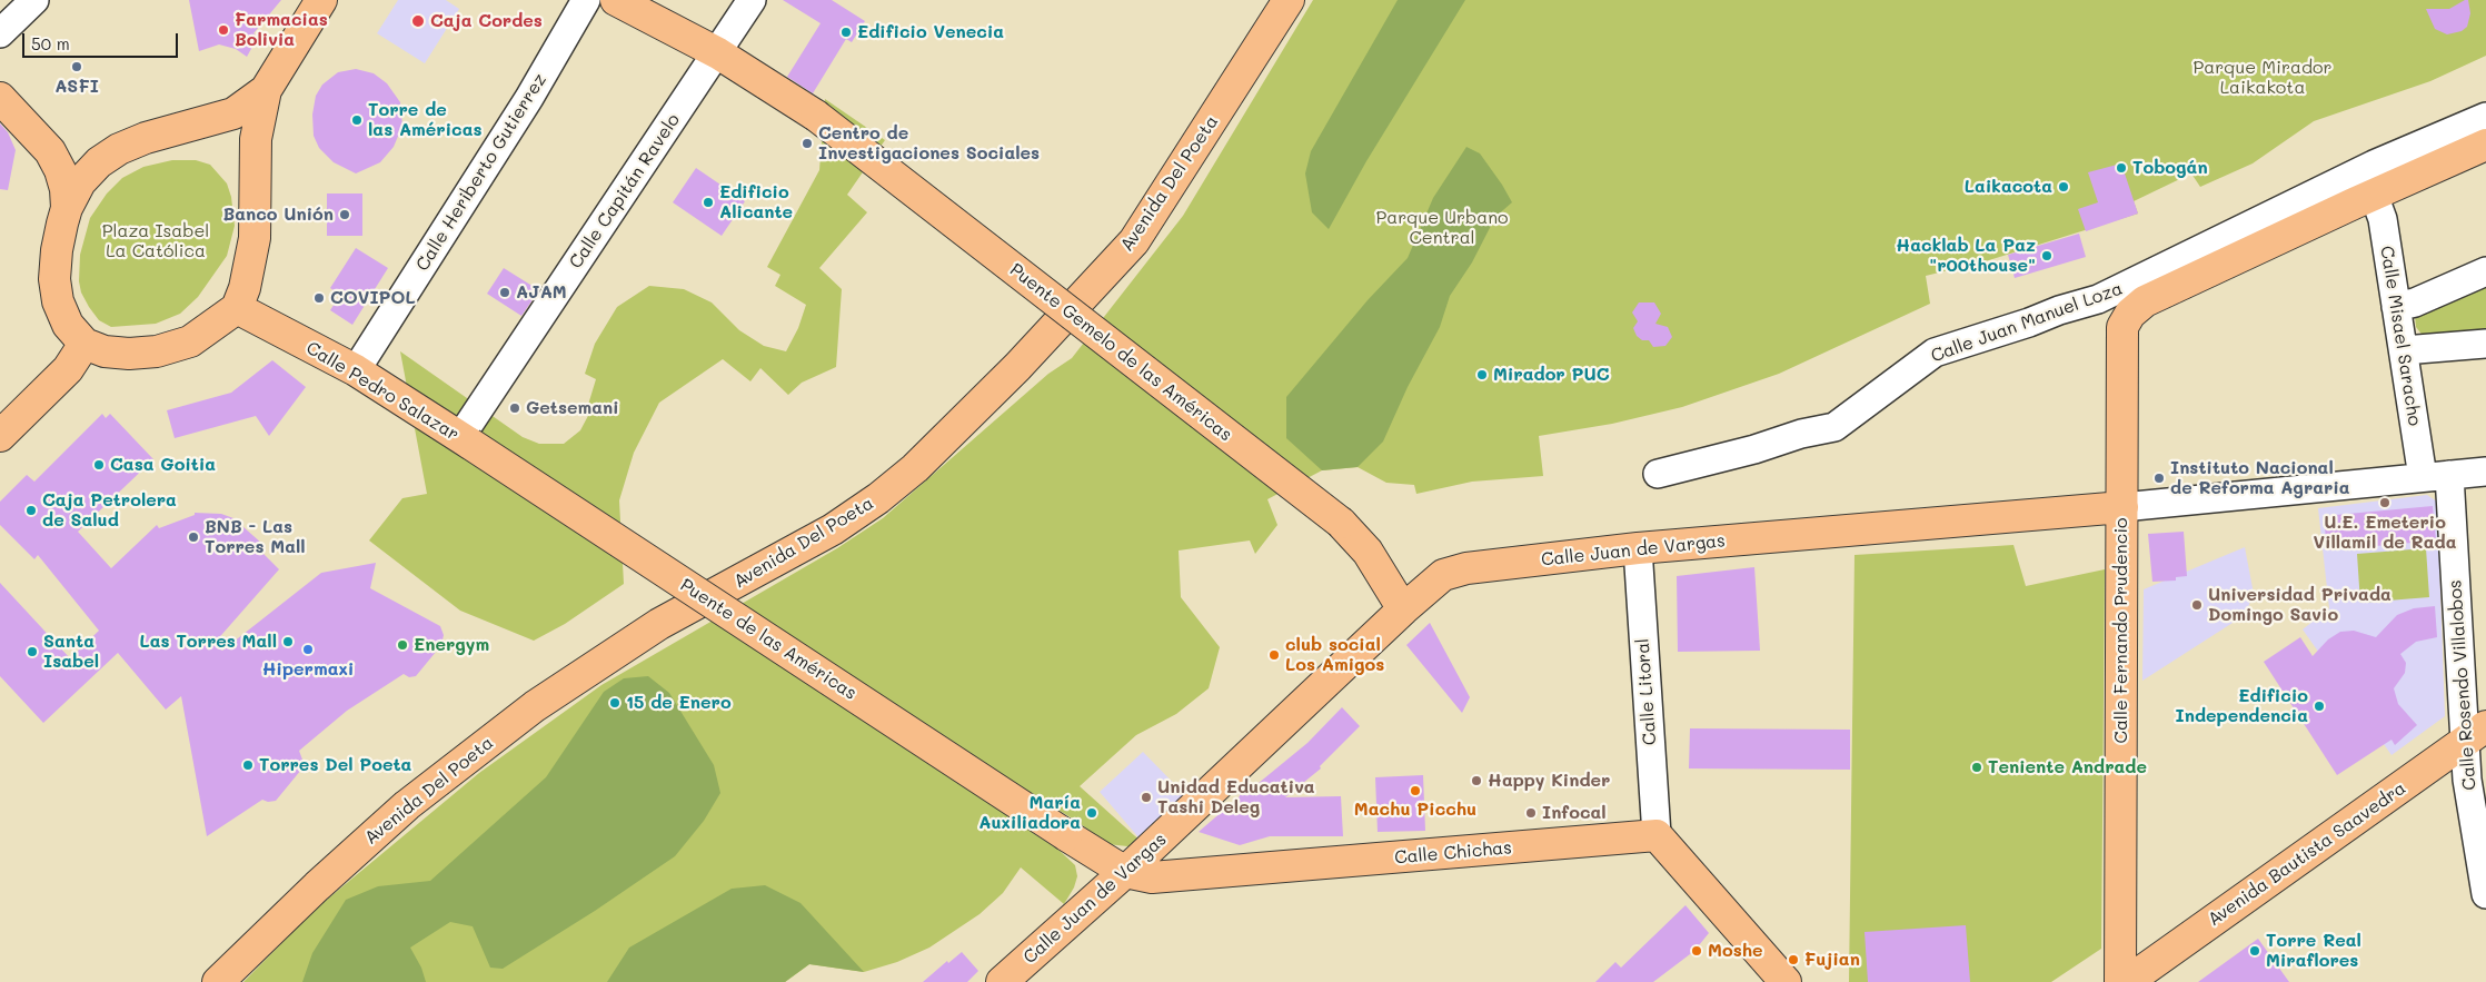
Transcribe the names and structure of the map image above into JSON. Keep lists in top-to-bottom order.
{
  "streets": {
    "main road": [
      "Avenida Del Poeta",
      "Calle Juan Manuel Loza",
      "Puente Gemelo de las Américas",
      "Calle Pedro Salazar",
      "Calle Juan de Vargas",
      "Calle Fernando Prudencio",
      "Puente de las Américas",
      "Calle Chichas",
      "Avenida Bautista Saavedra"
    ],
    "street": [
      "Calle Heriberto Gutierrez",
      "Calle Capitán Ravelo",
      "Calle Misael Saracho",
      "Calle Rosendo Villalobos",
      "Calle Litoral"
    ]
  },
  "crossings": [
    ["Calle Heriberto Gutierrez", "Calle Pedro Salazar"],
    ["Calle Capitán Ravelo", "Puente Gemelo de las Américas"],
    ["Calle Capitán Ravelo", "Calle Pedro Salazar"],
    ["Calle Capitán Ravelo", "Puente de las Américas"],
    ["Calle Juan Manuel Loza", "Calle Misael Saracho"],
    ["Calle Juan Manuel Loza", "Calle Fernando Prudencio"],
    ["Calle Misael Saracho", "Calle Juan de Vargas"],
    ["Puente Gemelo de las Américas", "Calle Juan de Vargas"],
    ["Calle Pedro Salazar", "Puente de las Américas"],
    ["Calle Juan de Vargas", "Calle Fernando Prudencio"],
    ["Calle Juan de Vargas", "Calle Rosendo Villalobos"],
    ["Calle Juan de Vargas", "Calle Litoral"],
    ["Calle Juan de Vargas", "Calle Chichas"],
    ["Puente de las Américas", "Calle Chichas"],
    ["Calle Rosendo Villalobos", "Avenida Bautista Saavedra"],
    ["Calle Litoral", "Calle Chichas"]
  ],
  "parks": ["Parque Mirador Laikakota", "Parque Urbano Central", "Plaza Isabel La Católica"],
  "places": [
    "Caja Cordes",
    "Farmacias Bolivia",
    "Edificio Venecia",
    "ASFI",
    "Torre de las Américas",
    "Centro de Investigaciones Sociales",
    "Tobogán",
    "Laikacota",
    "Edificio Alicante",
    "Banco Unión",
    "Hacklab La Paz \"r00thouse\"",
    "AJAM",
    "COVIPOL",
    "Mirador PUC",
    "Getsemani",
    "Casa Goitia",
    "Instituto Nacional de Reforma Agraria",
    "U.E. Emeterio Villamil de Rada",
    "Caja Petrolera de Salud",
    "BNB - Las Torres Mall",
    "Universidad Privada Domingo Savio",
    "Las Torres Mall",
    "Energym",
    "Hipermaxi",
    "Santa Isabel",
    "club social Los Amigos",
    "15 de Enero",
    "Edificio Independencia",
    "Torres Del Poeta",
    "Teniente Andrade",
    "Happy Kinder",
    "Machu Picchu",
    "Unidad Educativa Tashi Deleg",
    "María Auxiliadora",
    "Infocal",
    "Moshe",
    "Torre Real Miraflores",
    "Fujian"
  ],
  "scale_bar": "50 m"
}
